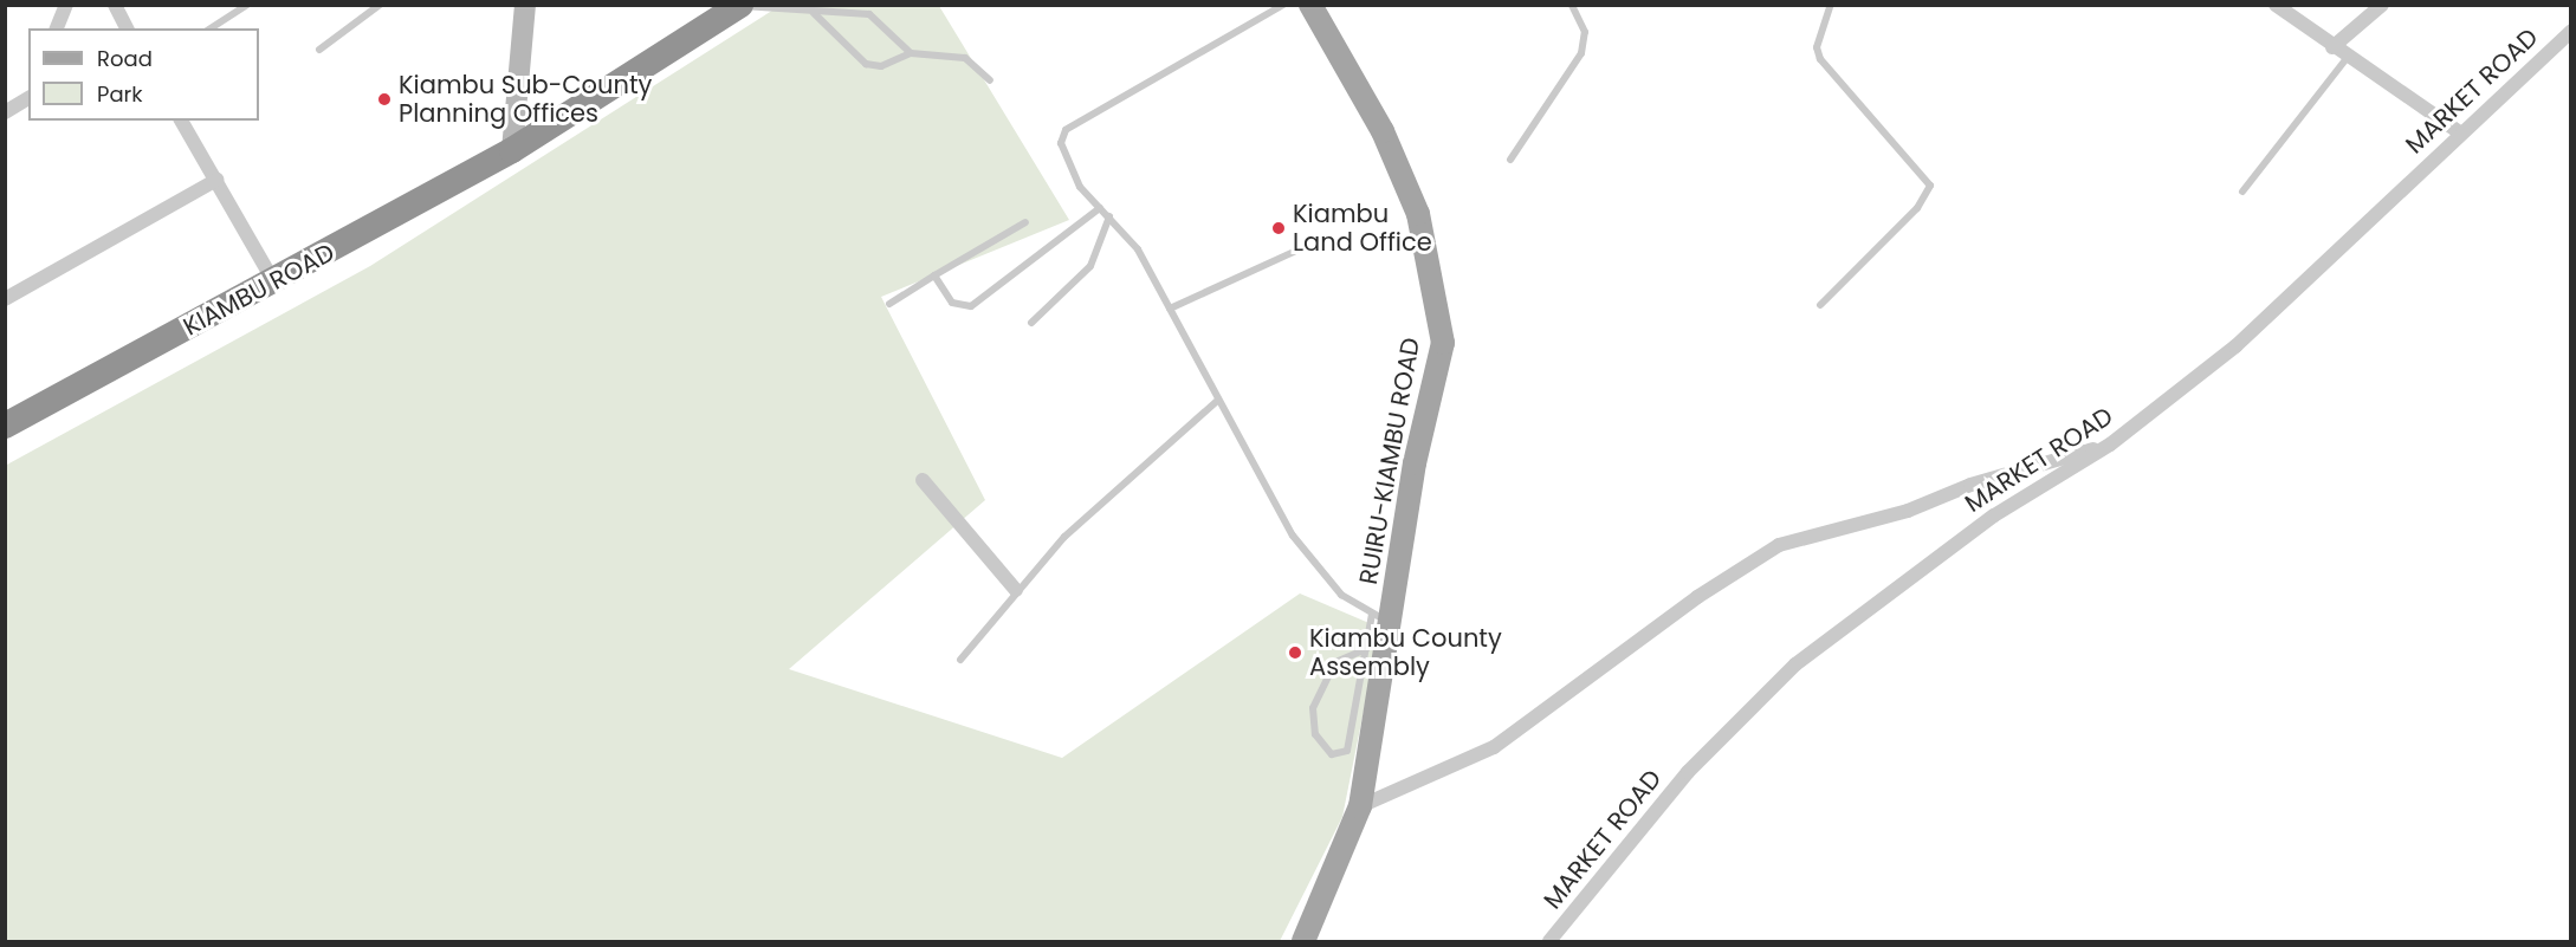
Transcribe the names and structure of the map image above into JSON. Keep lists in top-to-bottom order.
{
  "streets": {
    "highway": ["KIAMBU ROAD"],
    "main road": ["RUIRU-KIAMBU ROAD"],
    "street": ["MARKET ROAD"]
  },
  "places": ["Kiambu Sub-County Planning Offices", "Kiambu Land Office", "Kiambu County Assembly"],
  "legend": ["Road", "Park"]
}
